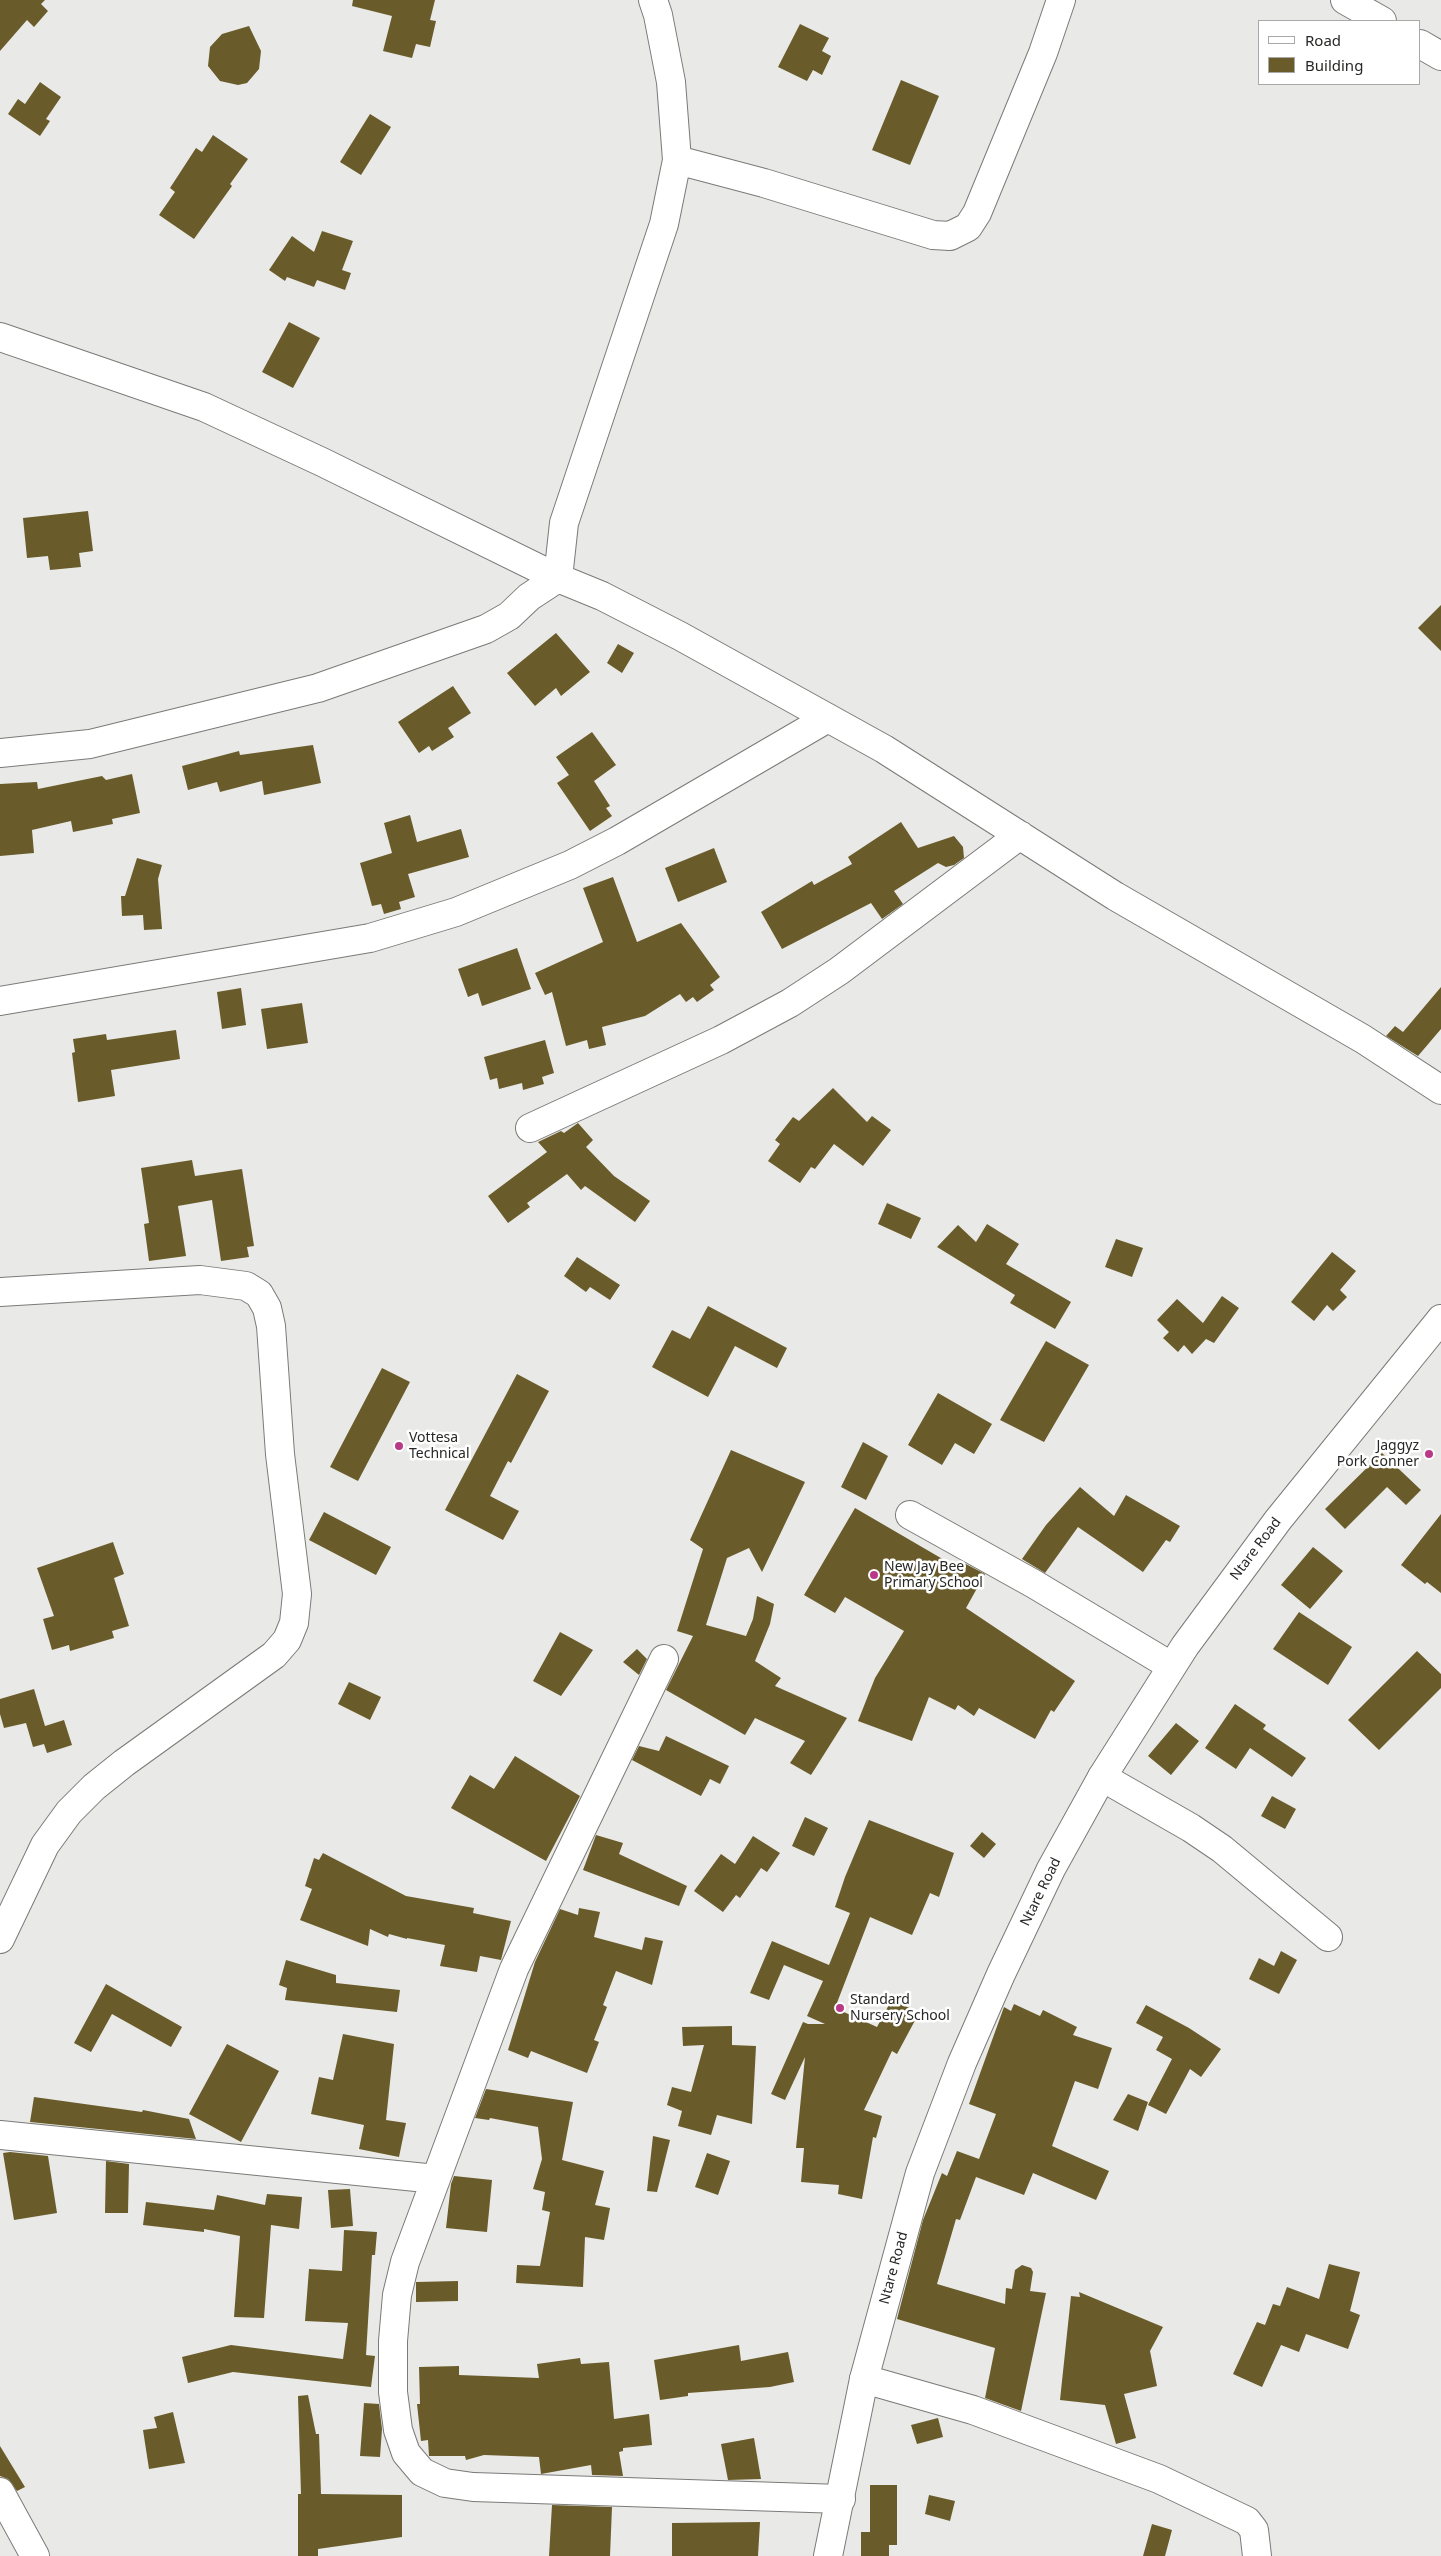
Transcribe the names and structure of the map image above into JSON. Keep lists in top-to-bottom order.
{
  "streets": {
    "street": ["Ntare Road"]
  },
  "places": [
    "Vottesa Technical",
    "Jaggyz Pork Conner",
    "New Jay Bee Primary School",
    "Standard Nursery School"
  ],
  "legend": ["Road", "Building"]
}
